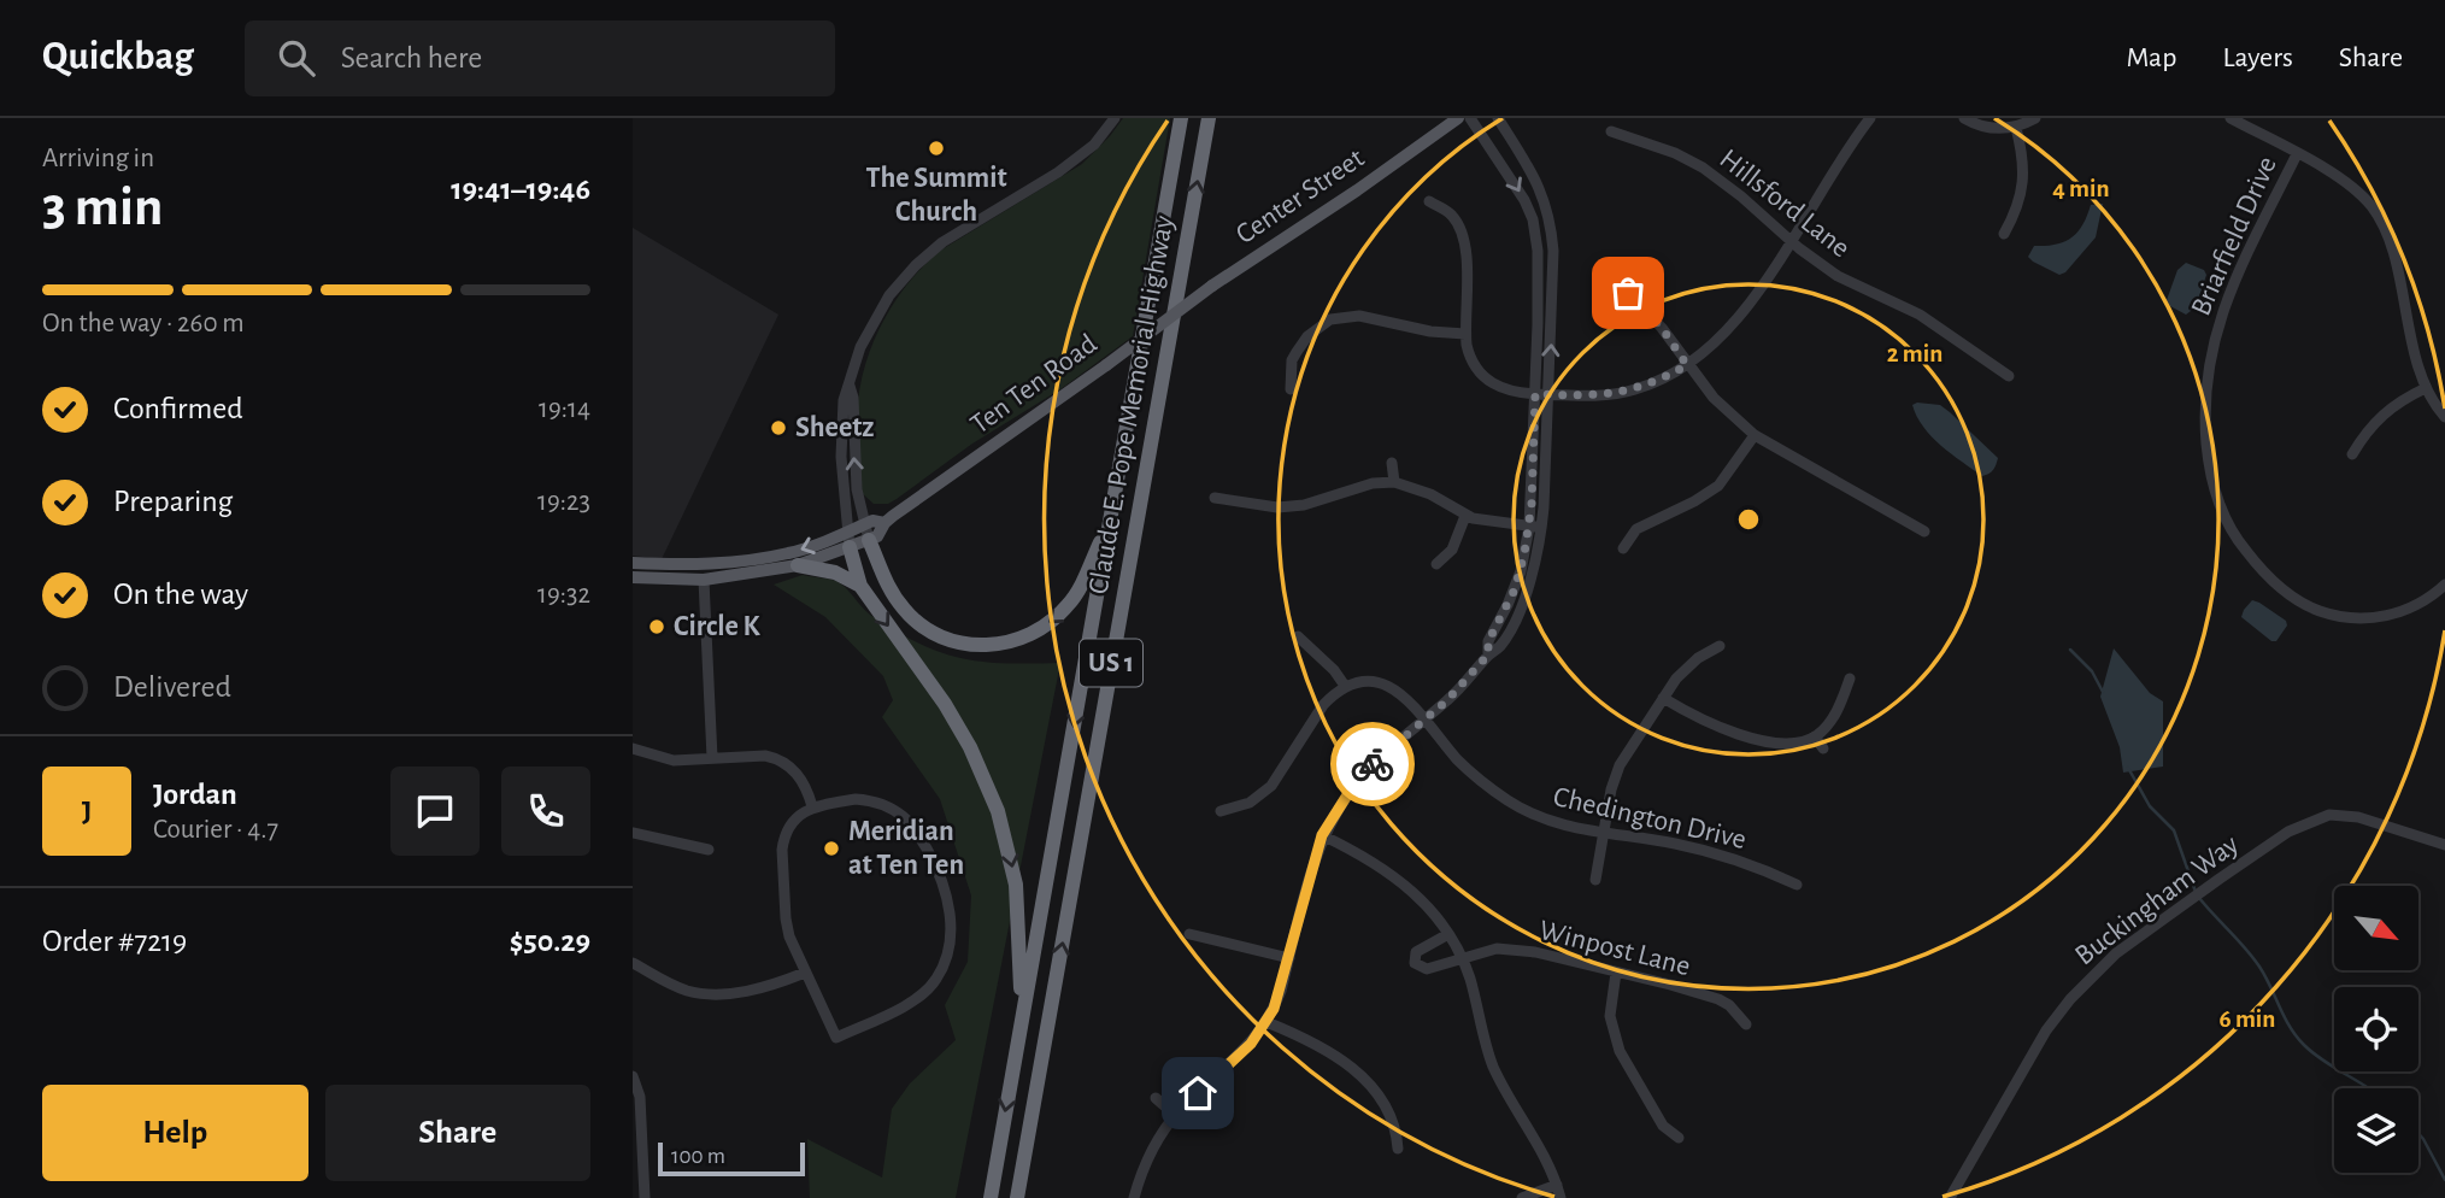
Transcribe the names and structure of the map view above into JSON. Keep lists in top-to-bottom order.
{
  "streets": {
    "highway": ["Claude E. Pope Memorial Highway", "US 1"],
    "main road": ["Center Street", "Ten Ten Road"],
    "street": [
      "Hillsford Lane",
      "Briarfield Drive",
      "Chedington Drive",
      "Buckingham Way",
      "Winpost Lane"
    ]
  },
  "crossings": [
    ["Center Street", "Ten Ten Road"]
  ],
  "places": [
    "The Summit Church",
    "Sheetz",
    "Circle K",
    "Meridian at Ten Ten"
  ],
  "scale_bar": "100 m",
  "north": "bottom right",
  "page": {
    "header": "Quickbag",
    "search": "Search here",
    "nav": ["Map", "Layers", "Share"],
    "heading": ["3 min", "Arriving in", "19:41–19:46"],
    "panel": [
      "Jordan",
      "Courier · 4.7",
      "Order #7219",
      "$50.29"
    ],
    "bar": "On the way · 260 m",
    "list": [
      ["Confirmed", "19:14"],
      ["Preparing", "19:23"],
      ["On the way", "19:32"],
      "Delivered"
    ],
    "round": "J",
    "buttons": ["Help", "Share"],
    "scale": "100 m"
  },
  "rings": ["4 min", "2 min", "6 min"]
}
